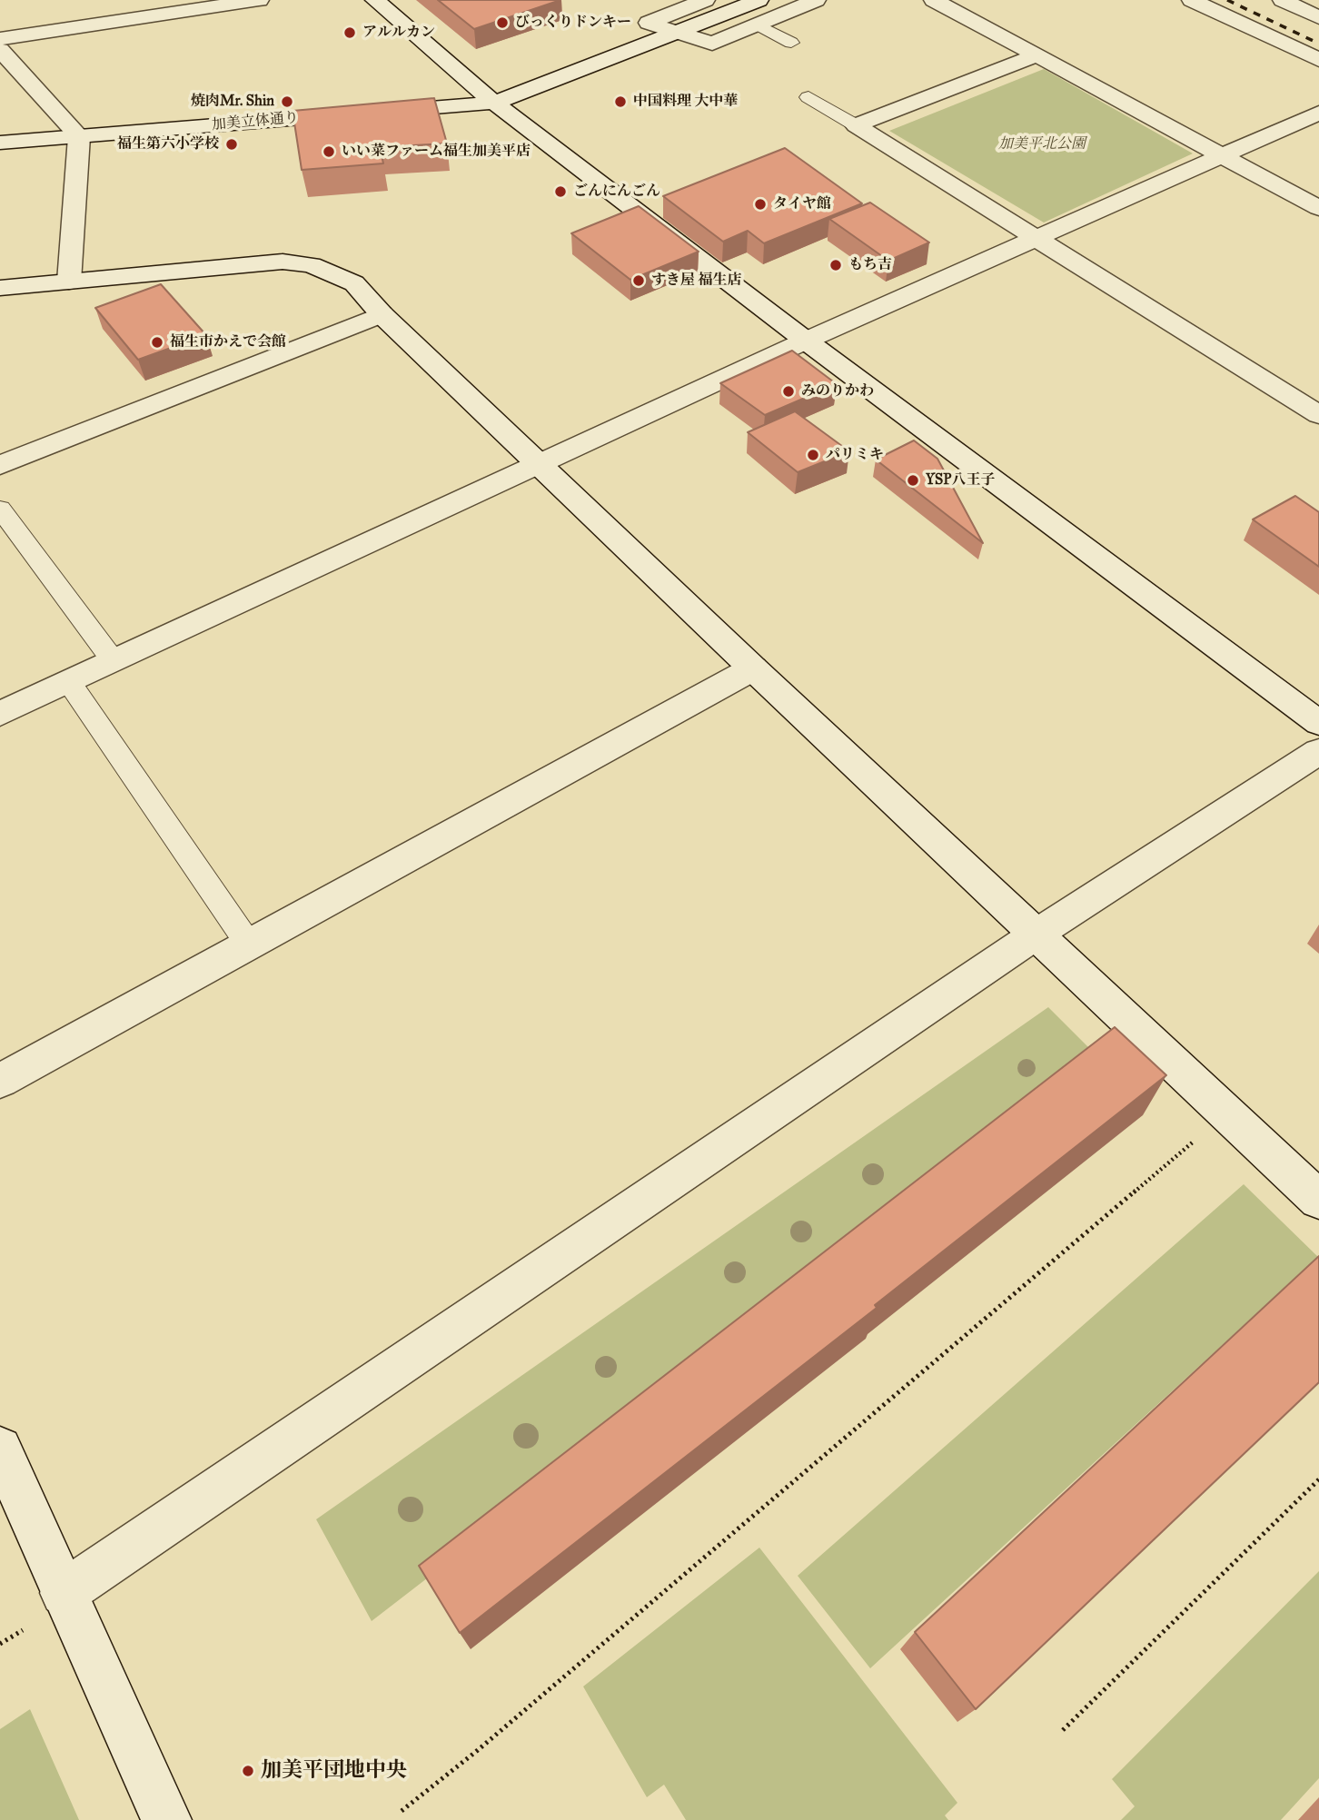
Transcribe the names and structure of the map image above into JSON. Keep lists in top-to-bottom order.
{
  "streets": {
    "street": ["加美立体通り"]
  },
  "parks": ["加美平北公園"],
  "places": [
    "びっくりドンキー",
    "アルルカン",
    "焼肉Mr. Shin",
    "中国料理 大中華",
    "福生第六小学校",
    "いい菜ファーム福生加美平店",
    "ごんにんごん",
    "タイヤ館",
    "もち吉",
    "すき屋 福生店",
    "福生市かえで会館",
    "みのりかわ",
    "パリミキ",
    "YSP八王子",
    "加美平団地中央"
  ]
}
